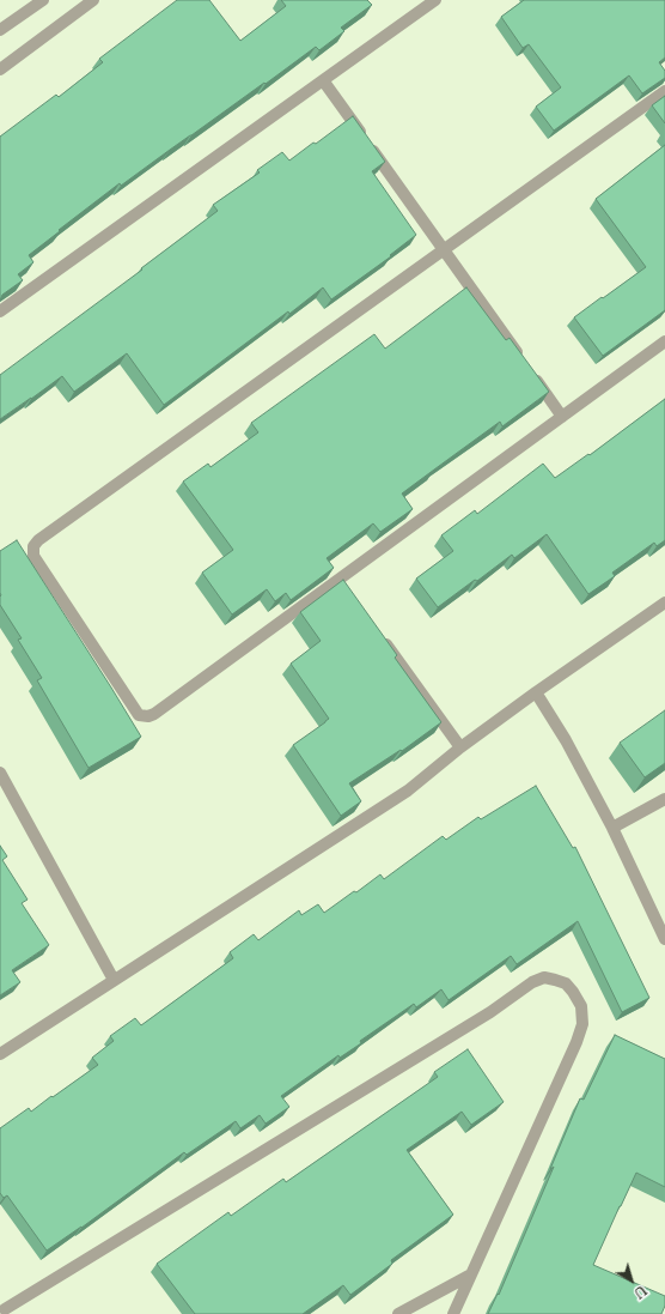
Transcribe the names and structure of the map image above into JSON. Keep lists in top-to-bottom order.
{
  "north": "bottom right"
}
